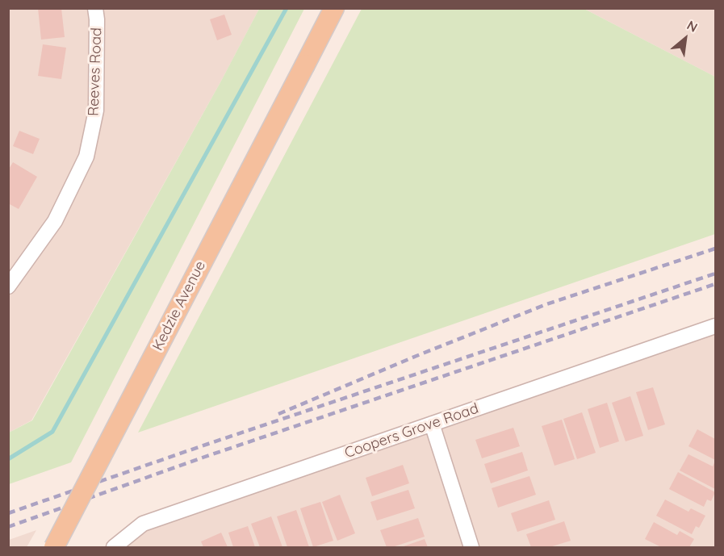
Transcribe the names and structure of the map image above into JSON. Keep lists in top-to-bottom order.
{
  "streets": {
    "main road": ["Kedzie Avenue"],
    "street": ["Reeves Road", "Coopers Grove Road"]
  },
  "north": "top right"
}
